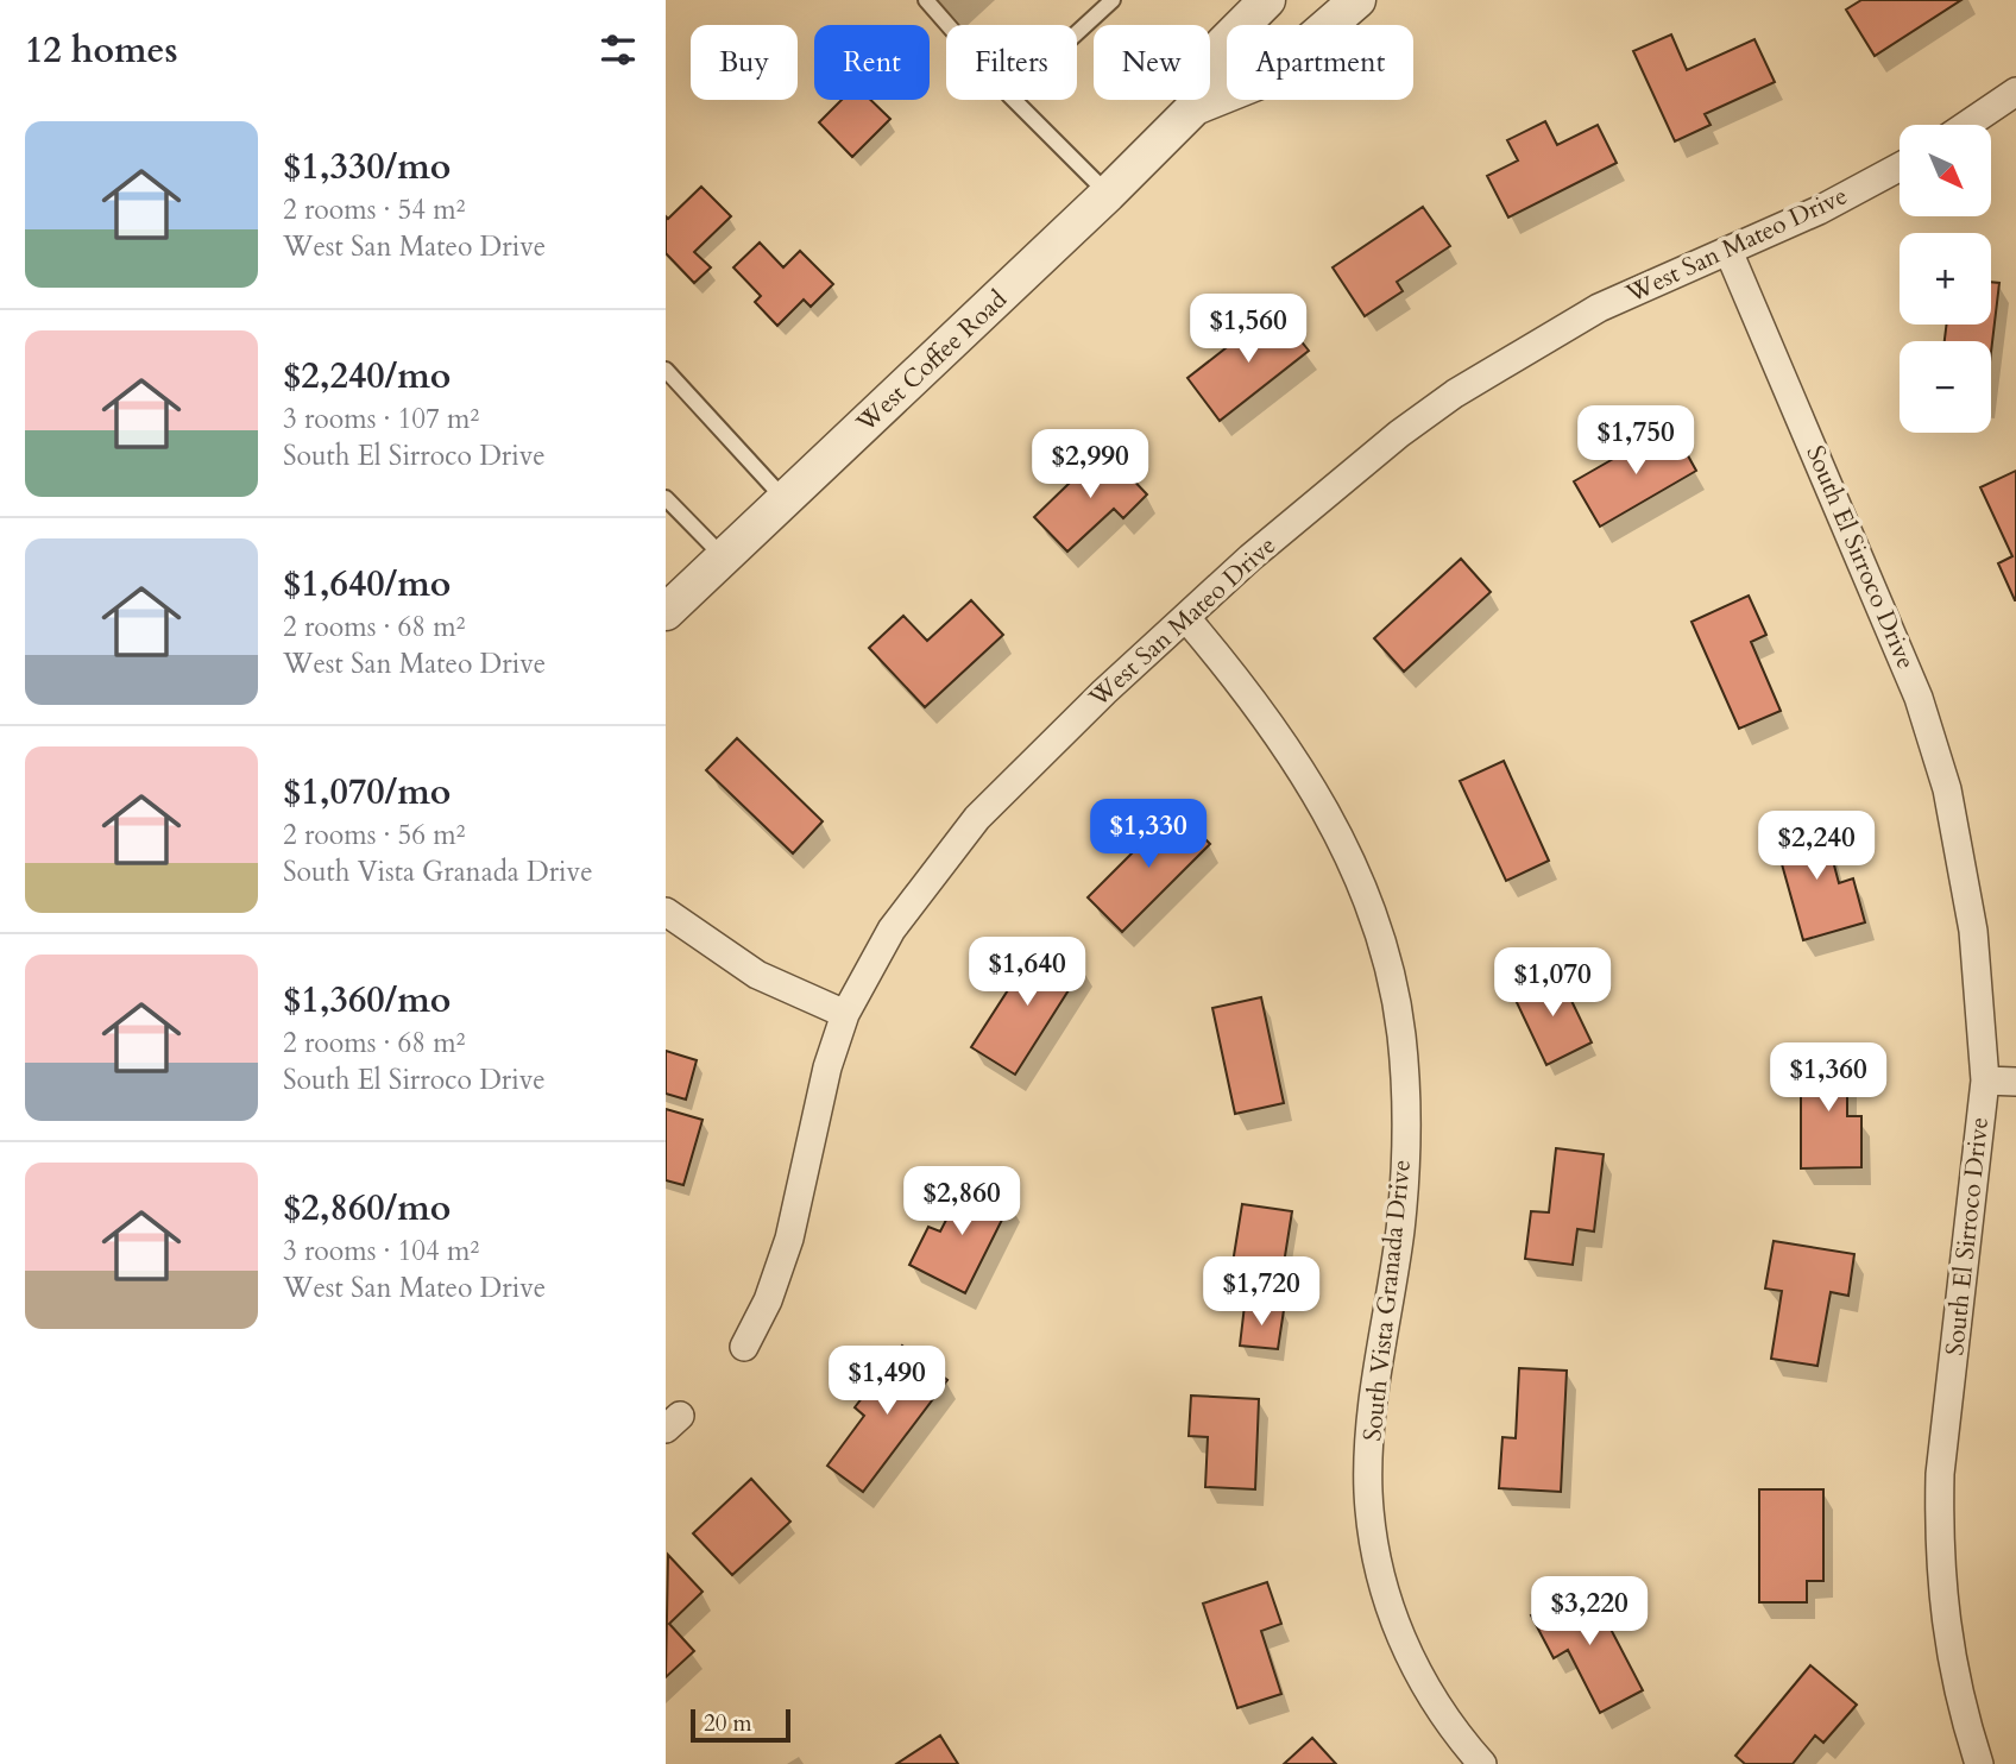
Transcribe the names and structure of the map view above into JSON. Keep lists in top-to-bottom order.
{
  "streets": {
    "street": [
      "West San Mateo Drive",
      "West Coffee Road",
      "South El Sirroco Drive",
      "South Vista Granada Drive"
    ]
  },
  "crossings": [
    ["West San Mateo Drive", "South El Sirroco Drive"],
    ["West San Mateo Drive", "South Vista Granada Drive"]
  ],
  "scale_bar": "20 m",
  "north": "bottom right",
  "page": {
    "heading": "12 homes",
    "chip": [
      "Buy",
      "Rent",
      "Filters",
      "New",
      "Apartment"
    ],
    "list": [
      {
        "name": "$1,330/mo",
        "note": "2 rooms · 54 m² · West San Mateo Drive"
      },
      {
        "name": "$2,240/mo",
        "note": "3 rooms · 107 m² · South El Sirroco Drive"
      },
      {
        "name": "$1,640/mo",
        "note": "2 rooms · 68 m² · West San Mateo Drive"
      },
      {
        "name": "$1,070/mo",
        "note": "2 rooms · 56 m² · South Vista Granada Drive"
      },
      {
        "name": "$1,360/mo",
        "note": "2 rooms · 68 m² · South El Sirroco Drive"
      },
      {
        "name": "$2,860/mo",
        "note": "3 rooms · 104 m² · West San Mateo Drive"
      }
    ],
    "map_buttons": ["+", "−"],
    "price": [
      "$1,560",
      "$1,750",
      "$2,990",
      "$1,330",
      "$2,240",
      "$1,640",
      "$1,070",
      "$1,360",
      "$2,860",
      "$1,720",
      "$1,490",
      "$3,220"
    ],
    "scale": "20 m"
  }
}
